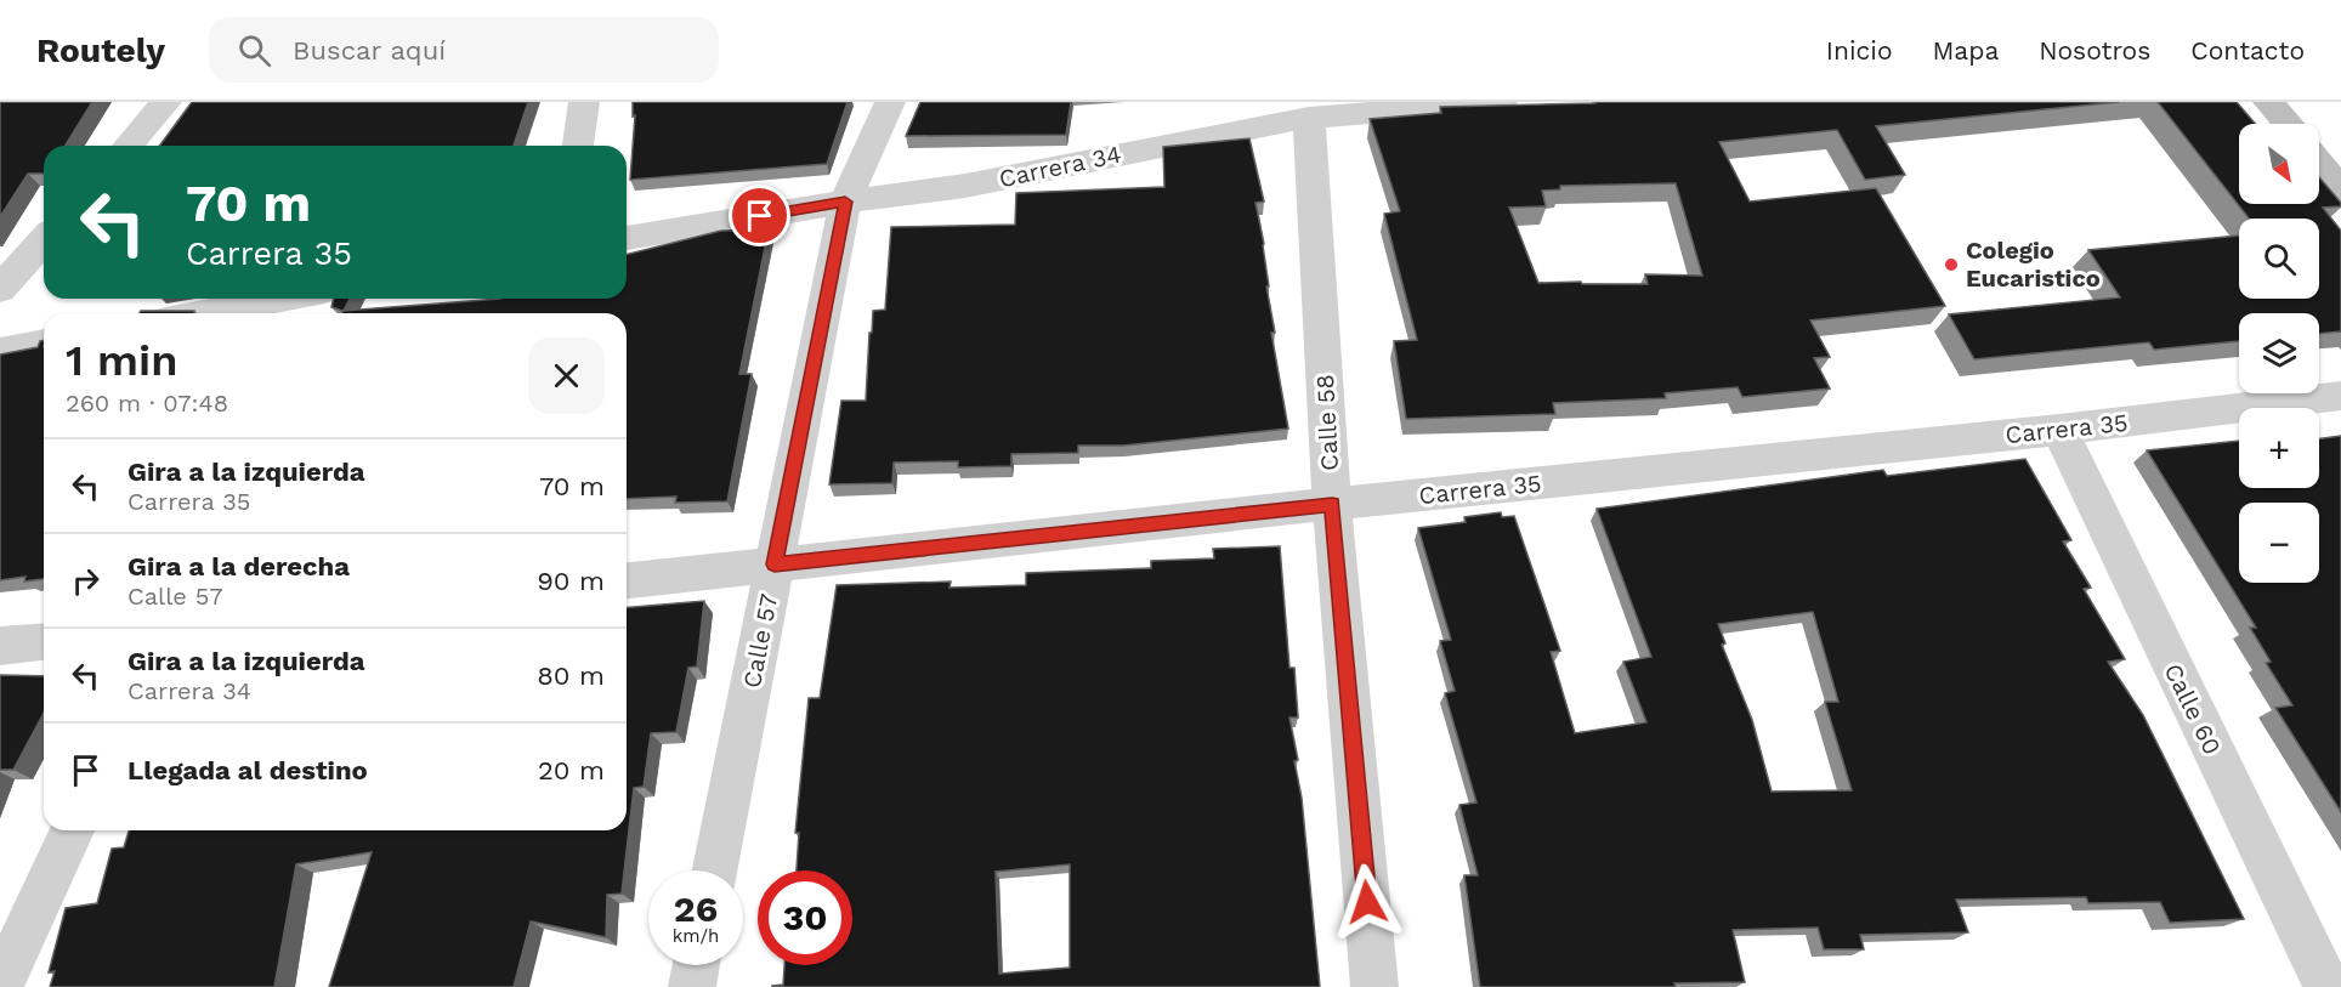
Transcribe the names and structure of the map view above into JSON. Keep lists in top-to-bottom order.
{
  "streets": {
    "street": [
      "Carrera 34",
      "Calle 58",
      "Carrera 35",
      "Calle 57",
      "Calle 60"
    ]
  },
  "crossings": [
    ["Carrera 34", "Calle 58"],
    ["Carrera 34", "Calle 57"],
    ["Calle 58", "Carrera 35"],
    ["Carrera 35", "Calle 57"],
    ["Carrera 35", "Calle 60"]
  ],
  "places": ["Colegio Eucaristico"],
  "north": "bottom right",
  "page": {
    "header": "Routely",
    "search": "Buscar aquí",
    "nav": [
      "Inicio",
      "Mapa",
      "Nosotros",
      "Contacto"
    ],
    "map_buttons": ["+", "−"],
    "turn": ["70 m", "Carrera 35"],
    "heading": ["1 min", "260 m · 07:48"],
    "list": [
      {
        "name": "Gira a la izquierda",
        "note": "Carrera 35",
        "value": "70 m"
      },
      {
        "name": "Gira a la derecha",
        "note": "Calle 57",
        "value": "90 m"
      },
      {
        "name": "Gira a la izquierda",
        "note": "Carrera 34",
        "value": "80 m"
      },
      {
        "name": "Llegada al destino",
        "value": "20 m"
      }
    ],
    "speed": "26 km/h",
    "limit": "30"
  }
}
